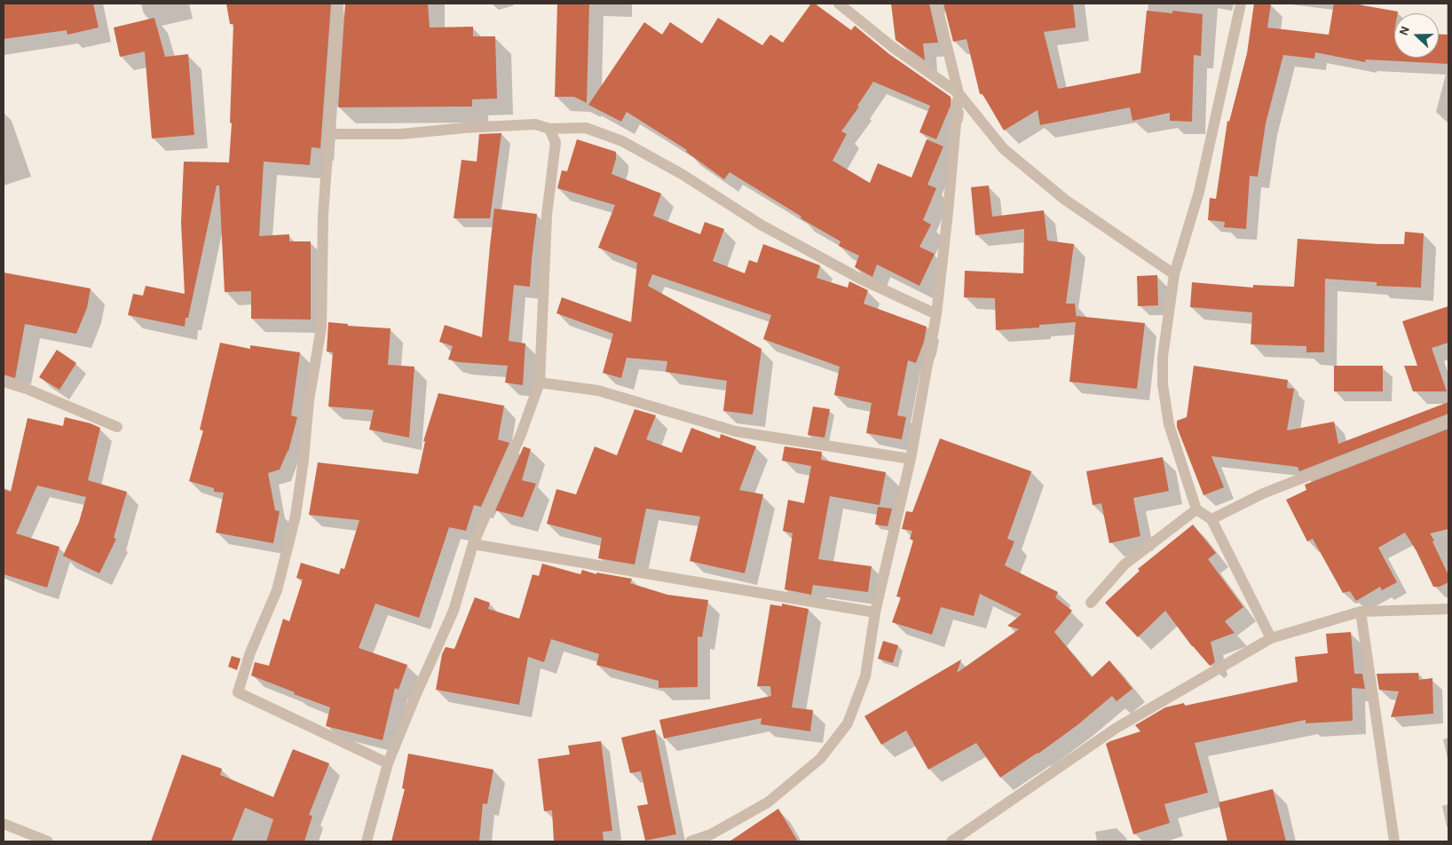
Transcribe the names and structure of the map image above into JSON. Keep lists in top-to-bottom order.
{
  "north": "left"
}
